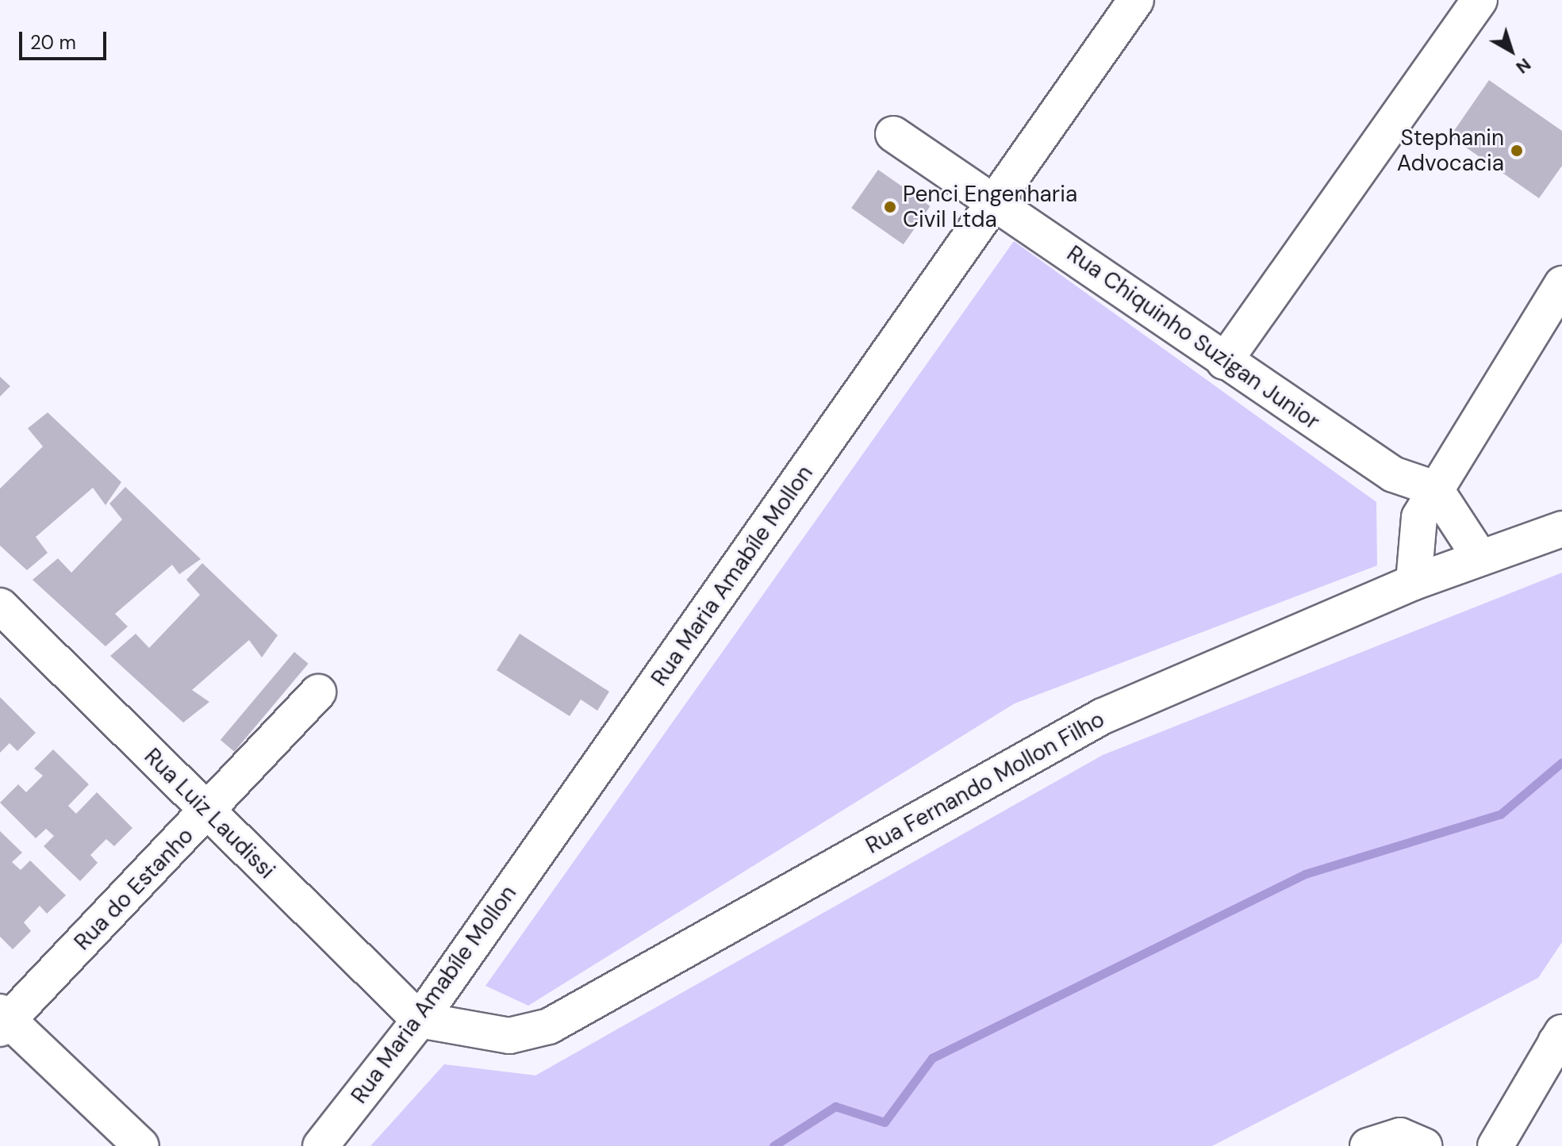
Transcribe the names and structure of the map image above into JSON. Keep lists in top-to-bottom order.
{
  "streets": {
    "street": [
      "Rua Chiquinho Suzigan Junior",
      "Rua Maria Amabíle Mollon",
      "Rua Fernando Mollon Filho",
      "Rua Luiz Laudissi",
      "Rua do Estanho"
    ]
  },
  "crossings": [
    ["Rua Chiquinho Suzigan Junior", "Rua Maria Amabíle Mollon"],
    ["Rua Maria Amabíle Mollon", "Rua Fernando Mollon Filho"],
    ["Rua Maria Amabíle Mollon", "Rua Luiz Laudissi"],
    ["Rua Fernando Mollon Filho", "Rua Luiz Laudissi"],
    ["Rua Luiz Laudissi", "Rua do Estanho"]
  ],
  "places": ["Stephanin Advocacia", "Penci Engenharia Civil Ltda"],
  "scale_bar": "20 m",
  "north": "bottom right"
}
